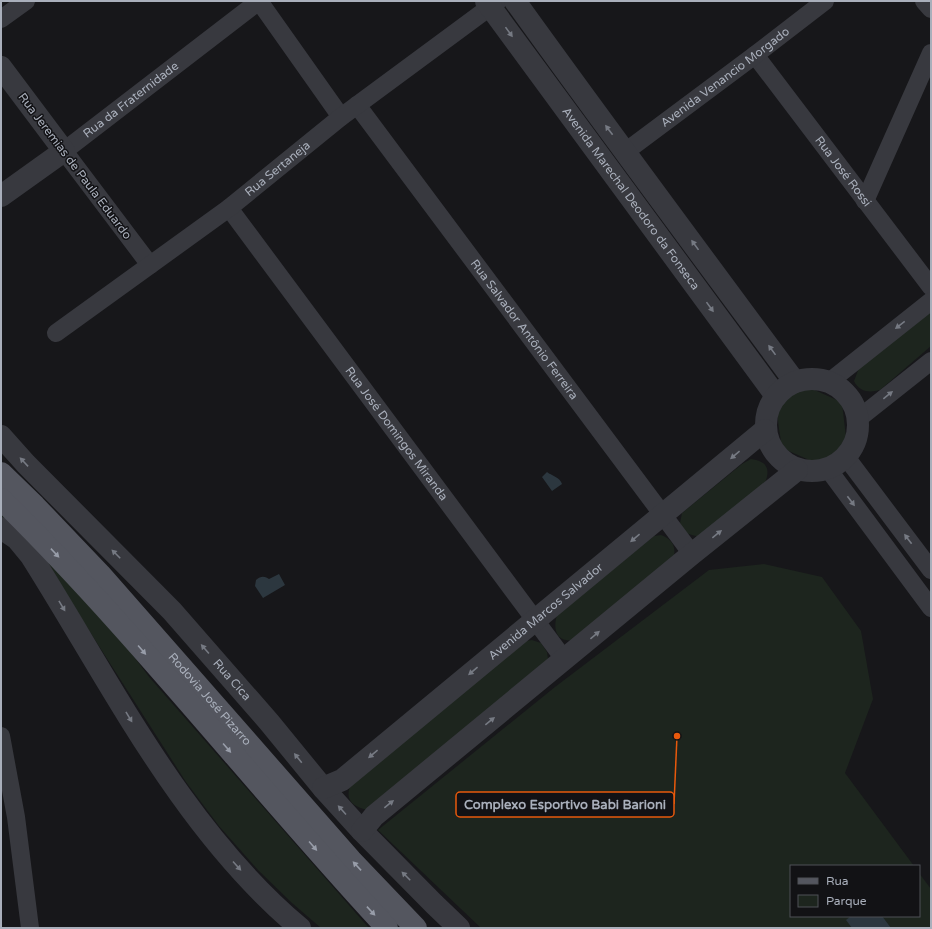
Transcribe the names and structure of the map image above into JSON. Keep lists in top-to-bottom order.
{
  "streets": {
    "main road": ["Rodovia José Pizarro"],
    "street": [
      "Avenida Venancio Morgado",
      "Rua da Fraternidade",
      "Rua Jeremias de Paula Eduardo",
      "Rua Sertaneja",
      "Rua José Rossi",
      "Avenida Marechal Deodoro da Fonseca",
      "Rua Salvador Antônio Ferreira",
      "Rua José Domingos Miranda",
      "Avenida Marcos Salvador",
      "Rua Cica"
    ]
  },
  "crossings": [
    ["Avenida Venancio Morgado", "Rua José Rossi"],
    ["Avenida Venancio Morgado", "Avenida Marechal Deodoro da Fonseca"],
    ["Rua da Fraternidade", "Rua Jeremias de Paula Eduardo"],
    ["Rua Jeremias de Paula Eduardo", "Rua Sertaneja"],
    ["Rua Sertaneja", "Avenida Marechal Deodoro da Fonseca"],
    ["Rua Sertaneja", "Rua Salvador Antônio Ferreira"],
    ["Rua Sertaneja", "Rua José Domingos Miranda"],
    ["Avenida Marechal Deodoro da Fonseca", "Avenida Marcos Salvador"],
    ["Rua Salvador Antônio Ferreira", "Avenida Marcos Salvador"],
    ["Rua José Domingos Miranda", "Avenida Marcos Salvador"],
    ["Avenida Marcos Salvador", "Rua Cica"]
  ],
  "places": ["Complexo Esportivo Babi Barioni"],
  "legend": ["Rua", "Parque"]
}
